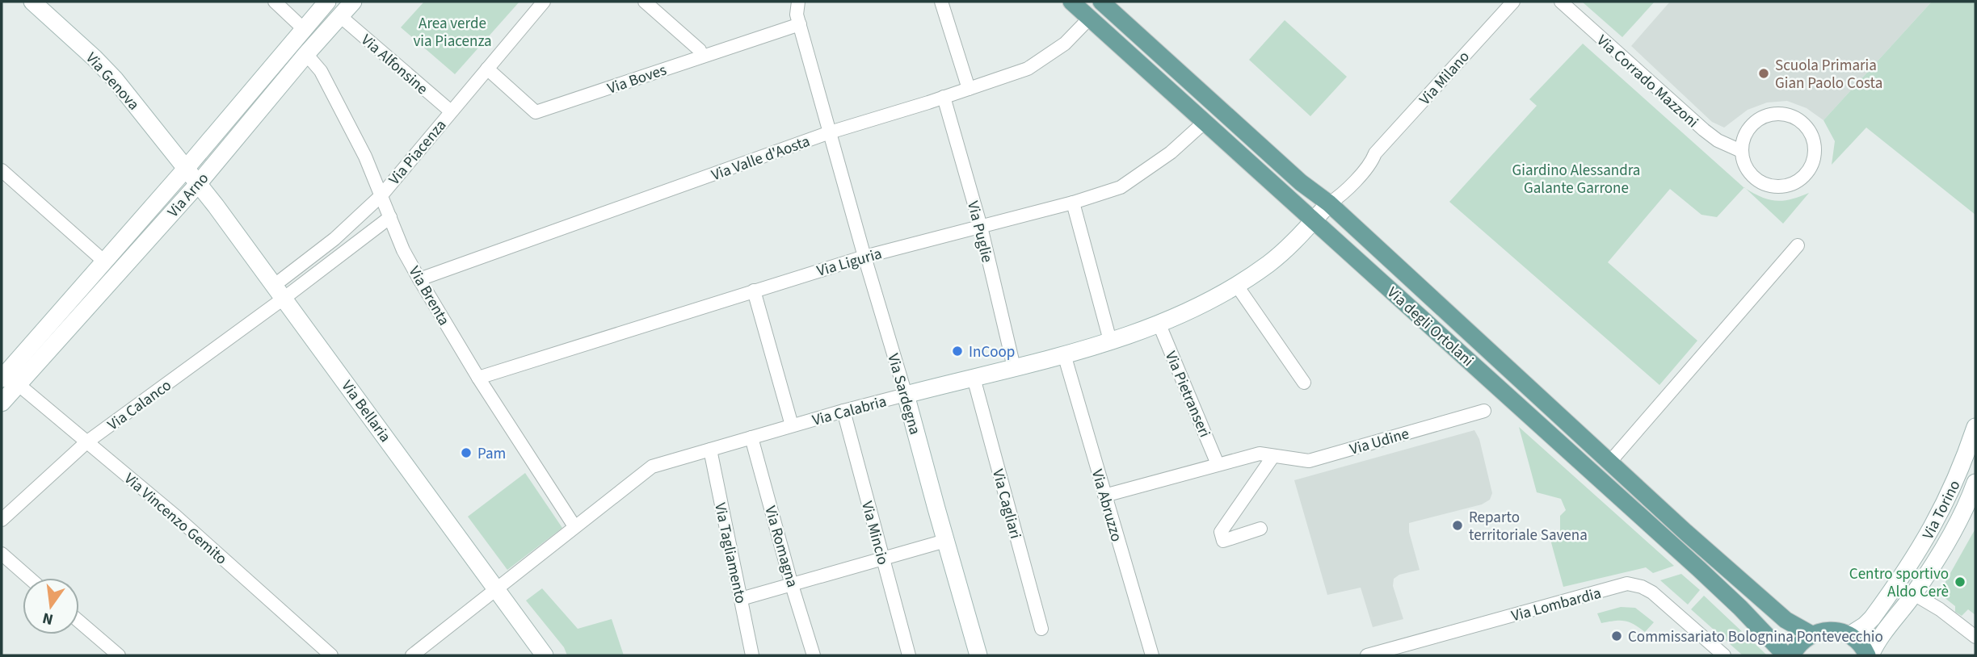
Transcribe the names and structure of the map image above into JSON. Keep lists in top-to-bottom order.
{
  "streets": {
    "main road": ["Via degli Ortolani"],
    "street": [
      "Via Alfonsine",
      "Via Milano",
      "Via Boves",
      "Via Genova",
      "Via Corrado Mazzoni",
      "Via Piacenza",
      "Via Valle d'Aosta",
      "Via Arno",
      "Via Puglie",
      "Via Liguria",
      "Via Brenta",
      "Via Sardegna",
      "Via Pietranseri",
      "Via Calanco",
      "Via Calabria",
      "Via Bellaria",
      "Via Udine",
      "Via Cagliari",
      "Via Abruzzo",
      "Via Torino",
      "Via Vincenzo Gemito",
      "Via Mincio",
      "Via Romagna",
      "Via Tagliamento",
      "Via Lombardia"
    ]
  },
  "crossings": [
    ["Via Alfonsine", "Via Piacenza"],
    ["Via Alfonsine", "Via Arno"],
    ["Via Milano", "Via degli Ortolani"],
    ["Via Milano", "Via Calabria"],
    ["Via Boves", "Via Piacenza"],
    ["Via Boves", "Via Sardegna"],
    ["Via Genova", "Via Arno"],
    ["Via Genova", "Via Bellaria"],
    ["Via Piacenza", "Via Brenta"],
    ["Via Piacenza", "Via Calanco"],
    ["Via Piacenza", "Via Bellaria"],
    ["Via Valle d'Aosta", "Via Puglie"],
    ["Via Valle d'Aosta", "Via Brenta"],
    ["Via Valle d'Aosta", "Via degli Ortolani"],
    ["Via Valle d'Aosta", "Via Sardegna"],
    ["Via Arno", "Via Brenta"],
    ["Via Arno", "Via Bellaria"],
    ["Via Arno", "Via Vincenzo Gemito"],
    ["Via Puglie", "Via Liguria"],
    ["Via Puglie", "Via Calabria"],
    ["Via Liguria", "Via Brenta"],
    ["Via Liguria", "Via degli Ortolani"],
    ["Via Liguria", "Via Sardegna"],
    ["Via Brenta", "Via Calabria"],
    ["Via degli Ortolani", "Via Calabria"],
    ["Via Sardegna", "Via Calabria"],
    ["Via Pietranseri", "Via Calabria"],
    ["Via Pietranseri", "Via Udine"],
    ["Via Calanco", "Via Bellaria"],
    ["Via Calanco", "Via Vincenzo Gemito"],
    ["Via Calabria", "Via Bellaria"],
    ["Via Calabria", "Via Cagliari"],
    ["Via Calabria", "Via Abruzzo"],
    ["Via Calabria", "Via Mincio"],
    ["Via Calabria", "Via Romagna"],
    ["Via Calabria", "Via Tagliamento"],
    ["Via Udine", "Via Abruzzo"]
  ],
  "parks": ["Area verde via Piacenza", "Giardino Alessandra Galante Garrone"],
  "places": [
    "Scuola Primaria Gian Paolo Costa",
    "InCoop",
    "Pam",
    "Reparto territoriale Savena",
    "Centro sportivo Aldo Cerè",
    "Commissariato Bolognina Pontevecchio"
  ],
  "north": "bottom"
}
